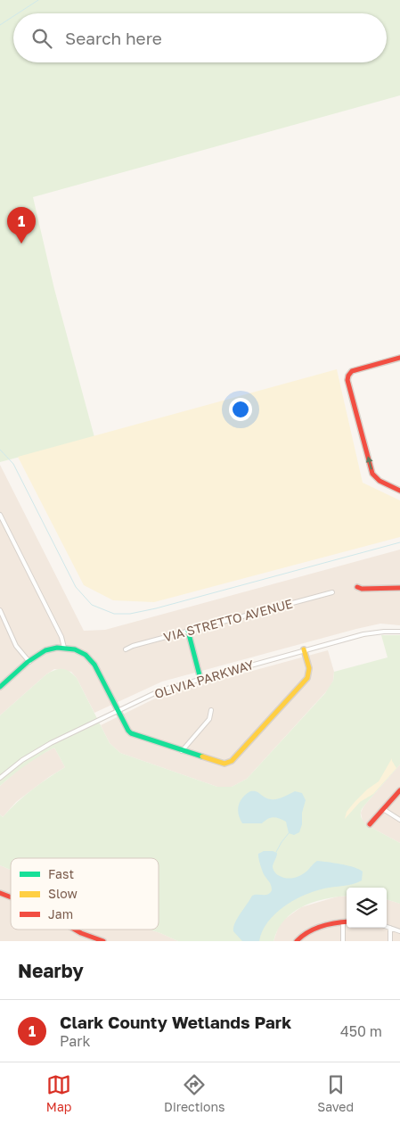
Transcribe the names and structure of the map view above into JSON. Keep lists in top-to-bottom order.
{
  "streets": {
    "street": ["VIA STRETTO AVENUE", "OLIVIA PARKWAY"]
  },
  "legend": ["Fast", "Slow", "Jam"],
  "page": {
    "search": "Search here",
    "pins": "1",
    "heading": "Nearby",
    "list": [
      {
        "mark": "1",
        "name": "Clark County Wetlands Park",
        "note": "Park",
        "value": "450 m"
      }
    ],
    "nav": ["Map", "Directions", "Saved"]
  }
}
